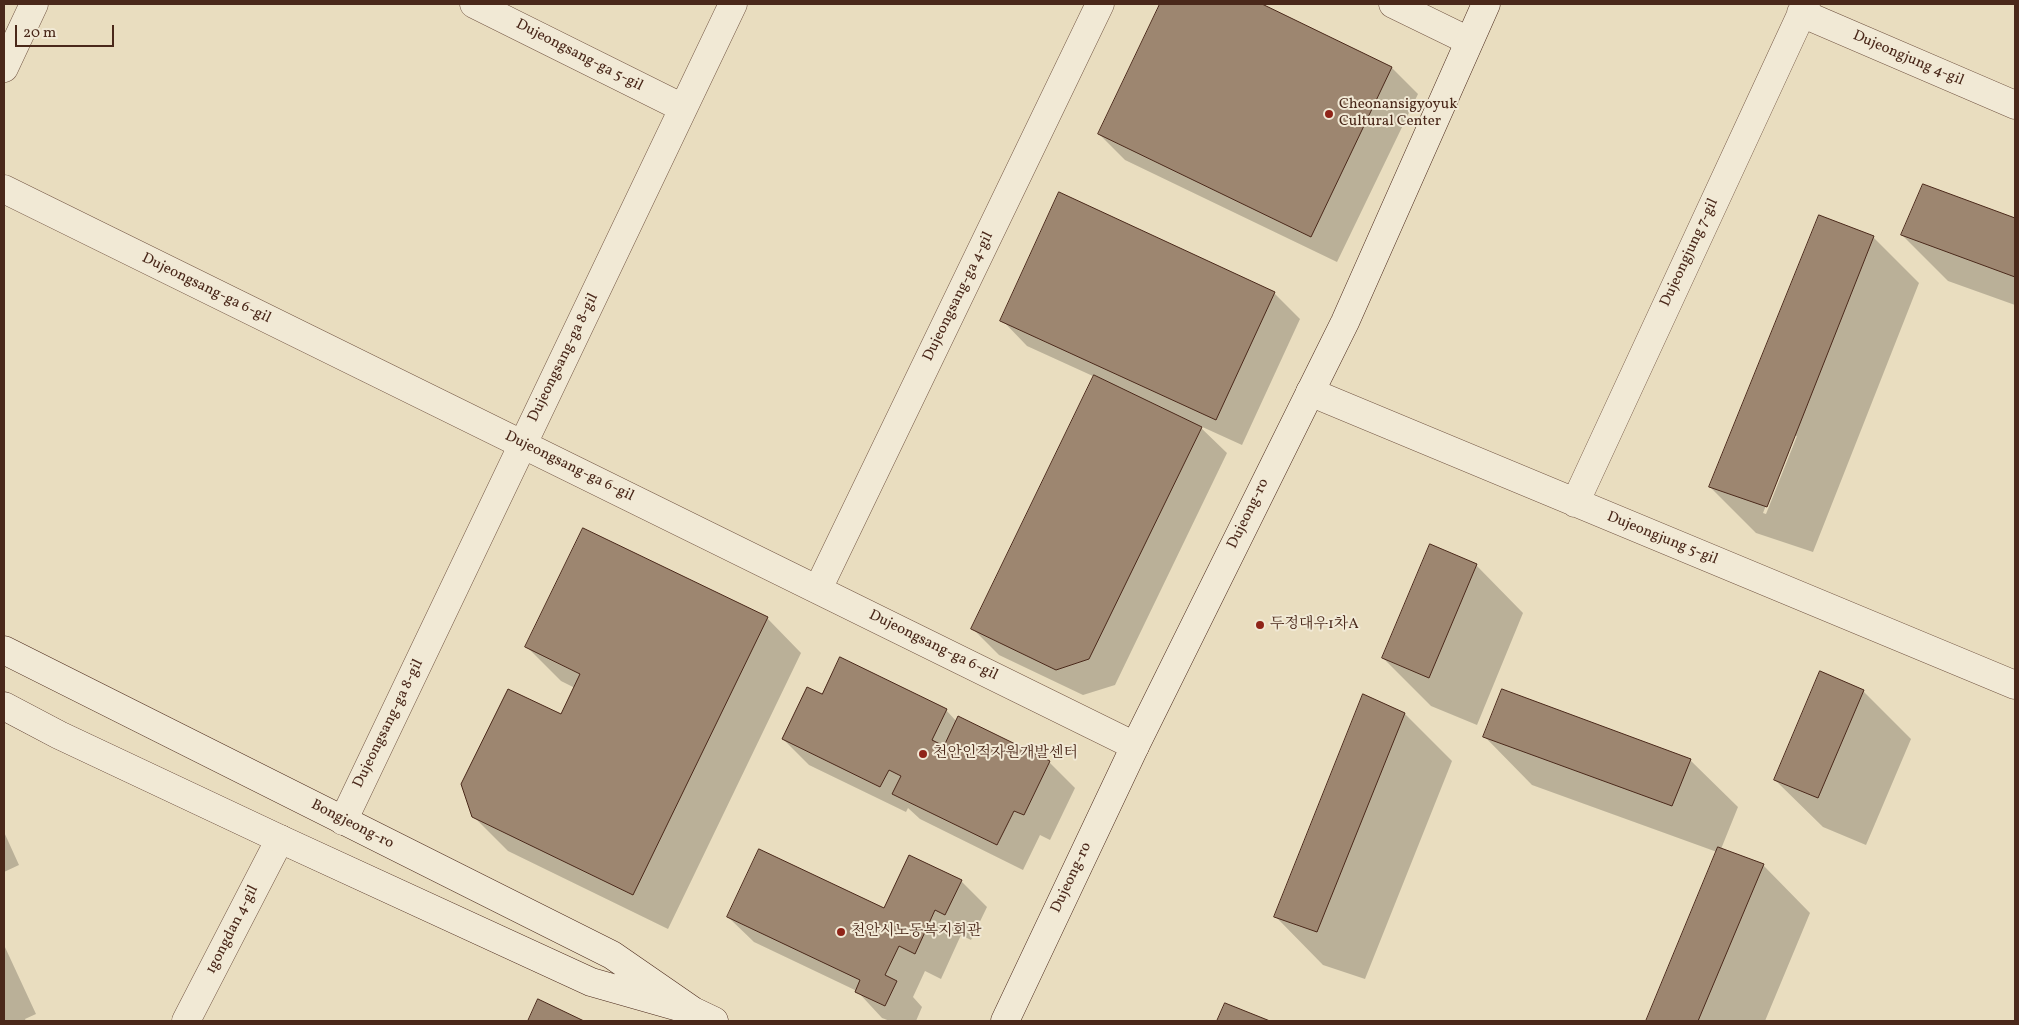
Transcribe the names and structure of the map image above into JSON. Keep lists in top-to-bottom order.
{
  "streets": {
    "street": [
      "Dujeongsang-ga 5-gil",
      "Dujeongjung 4-gil",
      "Dujeongjung 7-gil",
      "Dujeongsang-ga 6-gil",
      "Dujeongsang-ga 4-gil",
      "Dujeongsang-ga 8-gil",
      "Dujeong-ro",
      "Dujeongjung 5-gil",
      "Bongjeong-ro",
      "1gongdan 4-gil"
    ]
  },
  "crossings": [
    ["Dujeongsang-ga 5-gil", "Dujeongsang-ga 8-gil"],
    ["Dujeongjung 4-gil", "Dujeongjung 7-gil"],
    ["Dujeongjung 7-gil", "Dujeongjung 5-gil"],
    ["Dujeongsang-ga 6-gil", "Dujeongsang-ga 4-gil"],
    ["Dujeongsang-ga 6-gil", "Dujeongsang-ga 8-gil"],
    ["Dujeongsang-ga 6-gil", "Dujeong-ro"],
    ["Dujeongsang-ga 8-gil", "Bongjeong-ro"],
    ["Dujeong-ro", "Dujeongjung 5-gil"],
    ["Bongjeong-ro", "1gongdan 4-gil"]
  ],
  "places": [
    "Cheonansigyoyuk Cultural Center",
    "두정대우1차A",
    "천안인적자원개발센터",
    "천안시노동복지회관"
  ],
  "scale_bar": "20 m"
}
